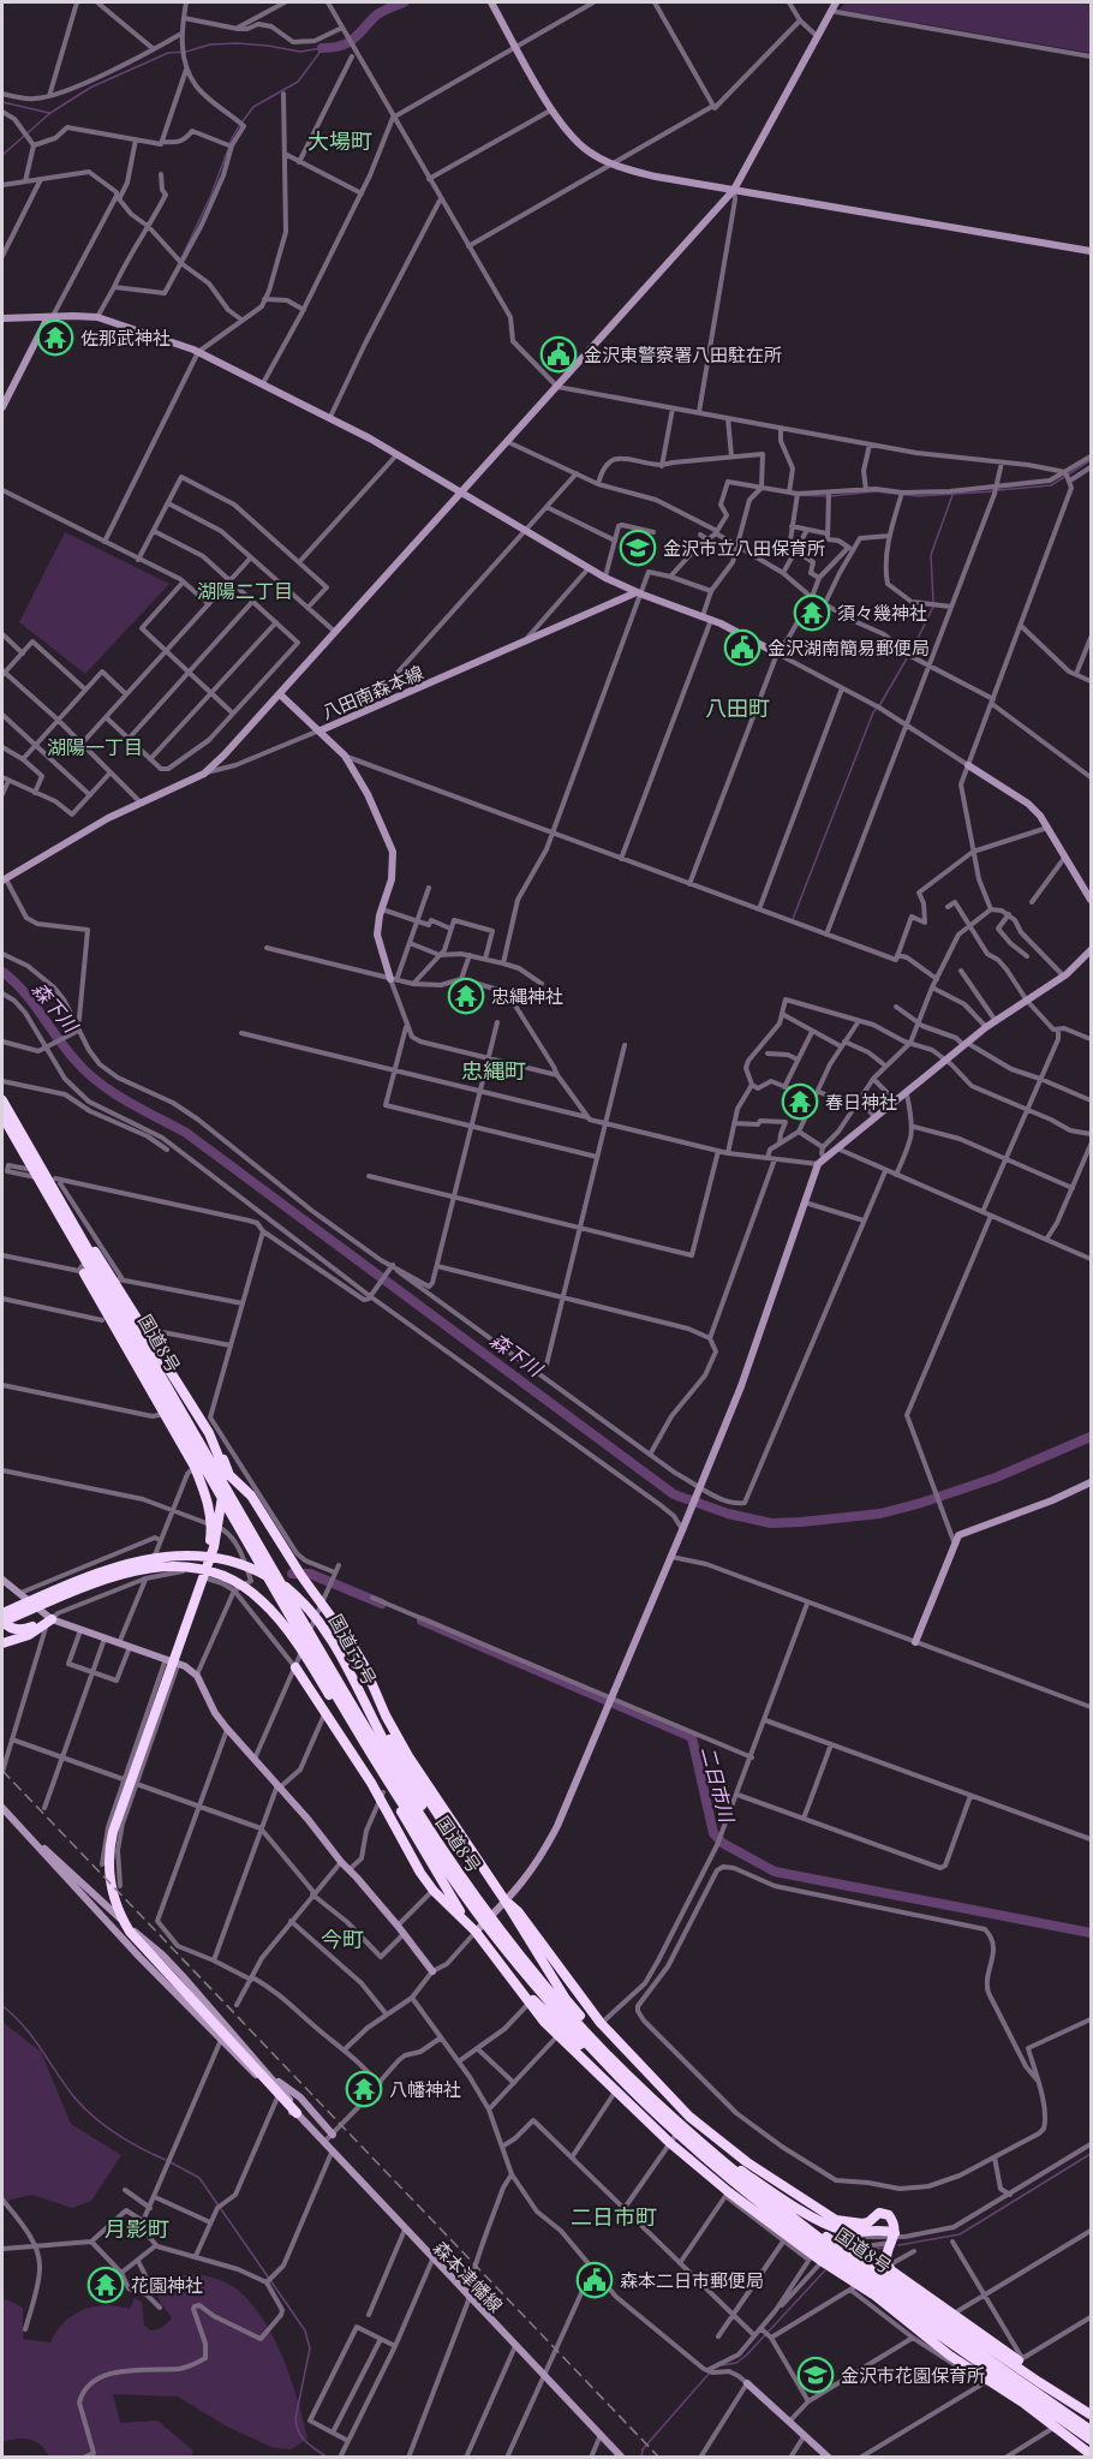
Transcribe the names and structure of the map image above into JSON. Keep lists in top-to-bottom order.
{
  "streets": {
    "highway": ["国道8号", "国道159号"],
    "street": ["八田南森本線", "森本津幡線"]
  },
  "crossings": [
    ["国道8号", "国道159号"]
  ],
  "districts": [
    "大場町",
    "湖陽二丁目",
    "八田町",
    "湖陽一丁目",
    "忠縄町",
    "今町",
    "二日市町",
    "月影町"
  ],
  "water": ["森下川", "二日市川"],
  "places": {
    "temple": [
      "佐那武神社",
      "須々幾神社",
      "忠縄神社",
      "春日神社",
      "八幡神社",
      "花園神社"
    ],
    "public building": ["金沢東警察署八田駐在所", "金沢湖南簡易郵便局", "森本二日市郵便局"],
    "school or university": ["金沢市立八田保育所", "金沢市花園保育所"]
  }
}
